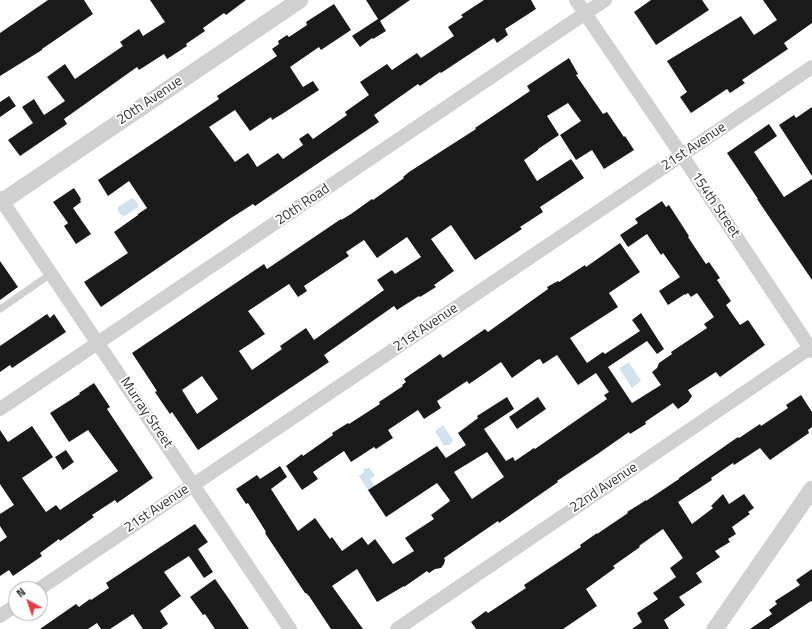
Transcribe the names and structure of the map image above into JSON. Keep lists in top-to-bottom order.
{
  "streets": {
    "street": [
      "20th Avenue",
      "21st Avenue",
      "20th Road",
      "154th Street",
      "Murray Street",
      "22nd Avenue"
    ]
  },
  "crossings": [
    ["20th Avenue", "Murray Street"],
    ["21st Avenue", "154th Street"],
    ["21st Avenue", "Murray Street"],
    ["20th Road", "154th Street"],
    ["20th Road", "Murray Street"],
    ["154th Street", "22nd Avenue"]
  ],
  "north": "top left"
}
